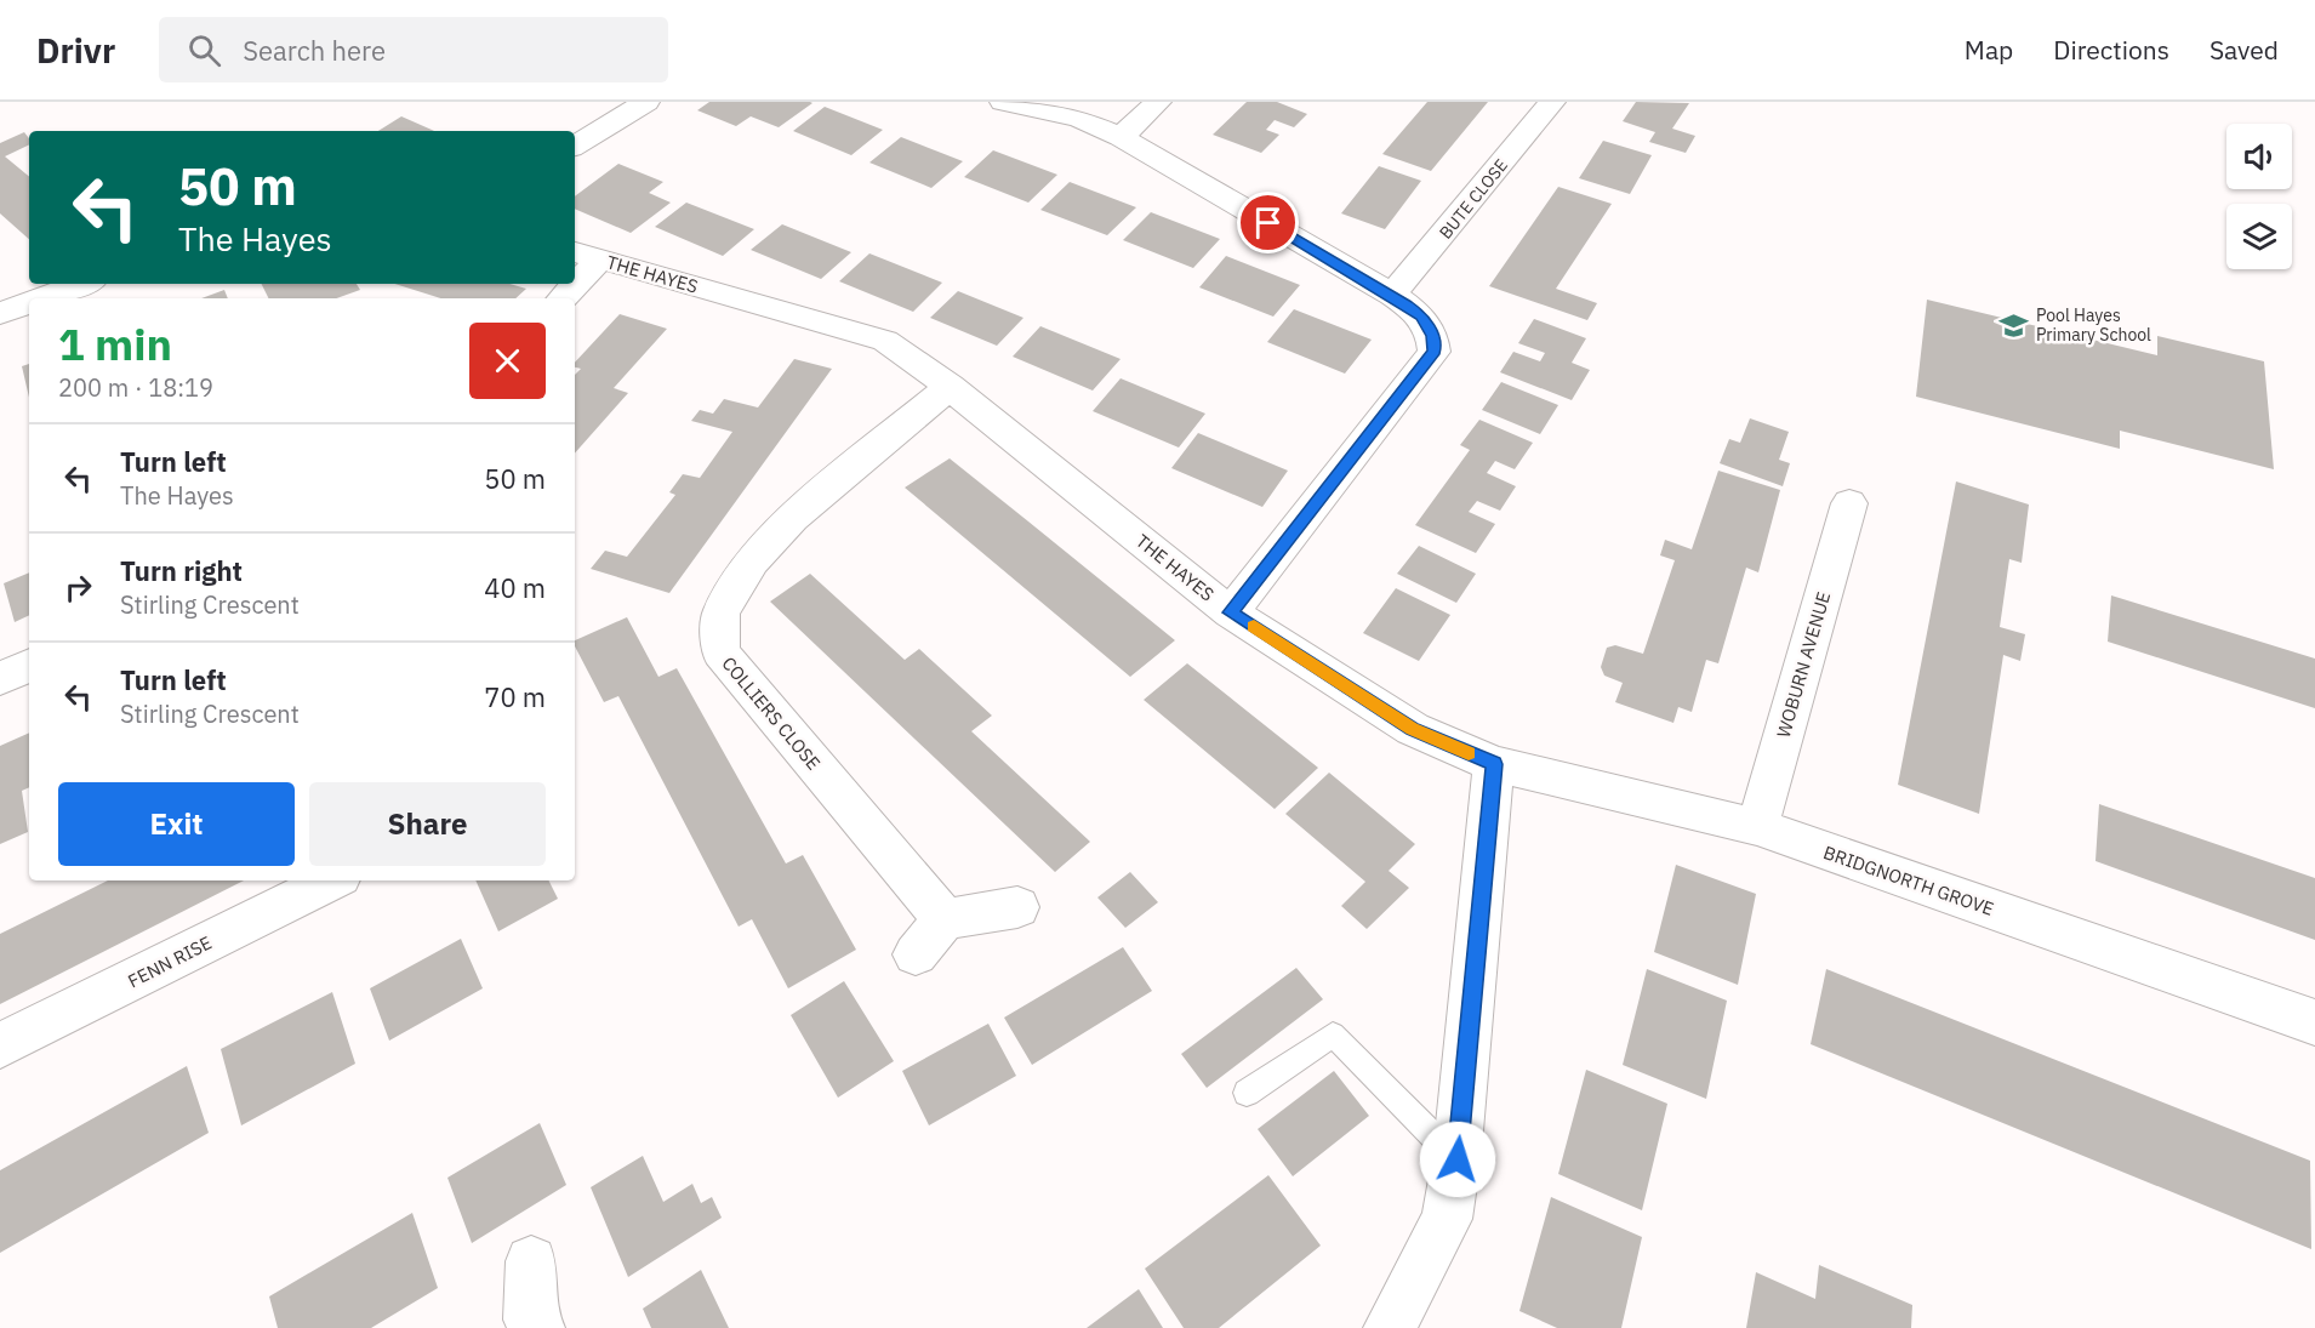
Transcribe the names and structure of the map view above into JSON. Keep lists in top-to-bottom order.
{
  "streets": {
    "street": [
      "BUTE CLOSE",
      "THE HAYES",
      "WOBURN AVENUE",
      "COLLIERS CLOSE",
      "BRIDGNORTH GROVE",
      "FENN RISE"
    ]
  },
  "crossings": [
    ["THE HAYES", "COLLIERS CLOSE"],
    ["THE HAYES", "BRIDGNORTH GROVE"],
    ["WOBURN AVENUE", "BRIDGNORTH GROVE"]
  ],
  "places": {
    "school or university": ["Pool Hayes Primary School"]
  },
  "page": {
    "header": "Drivr",
    "search": "Search here",
    "nav": ["Map", "Directions", "Saved"],
    "turn": ["50 m", "The Hayes"],
    "heading": ["1 min", "200 m · 18:19"],
    "list": [
      {
        "name": "Turn left",
        "note": "The Hayes",
        "value": "50 m"
      },
      {
        "name": "Turn right",
        "note": "Stirling Crescent",
        "value": "40 m"
      },
      {
        "name": "Turn left",
        "note": "Stirling Crescent",
        "value": "70 m"
      }
    ],
    "buttons": ["Exit", "Share"]
  }
}
